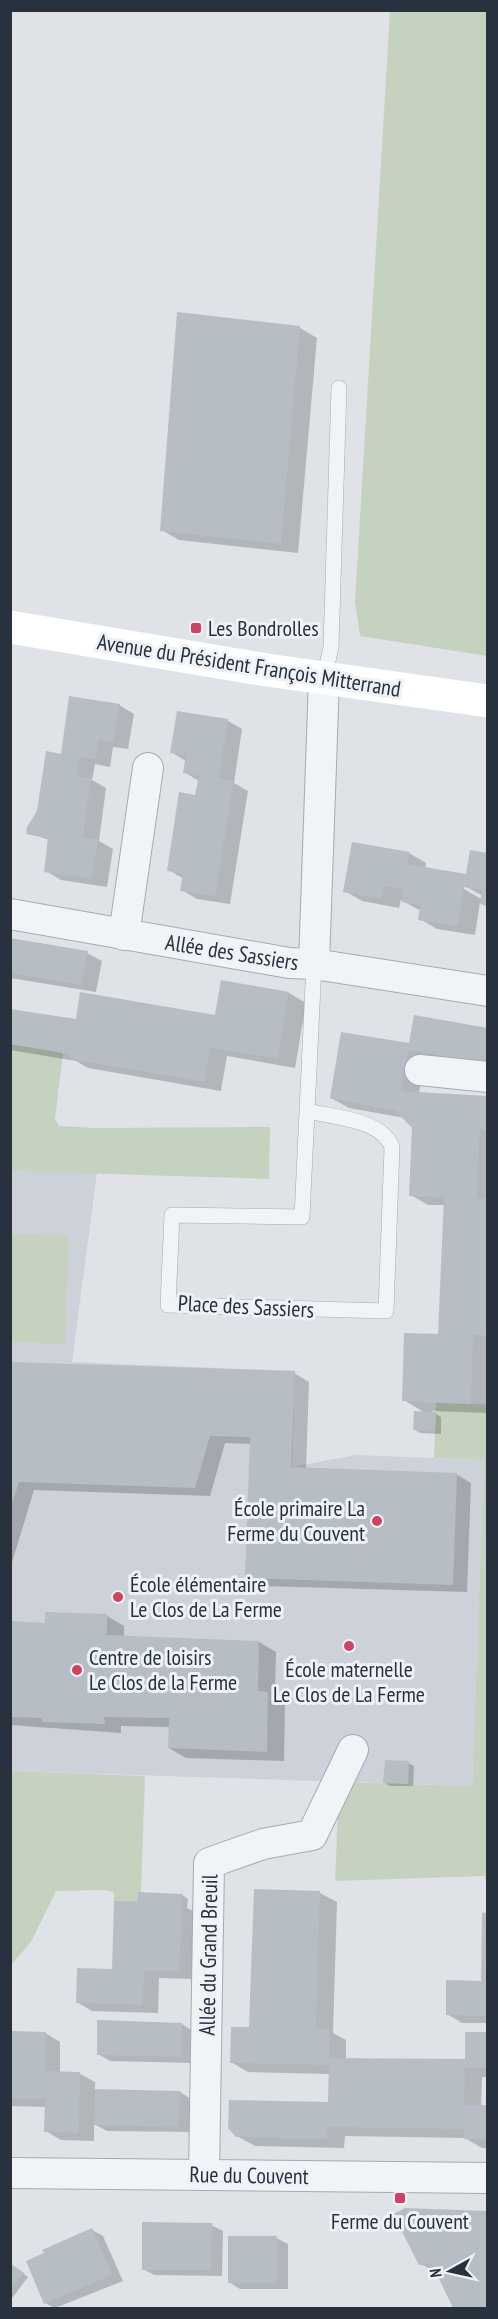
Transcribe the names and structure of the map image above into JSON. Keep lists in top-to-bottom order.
{
  "streets": {
    "street": [
      "Avenue du Président François Mitterrand",
      "Allée des Sassiers",
      "Allée du Grand Breuil",
      "Rue du Couvent"
    ],
    "lane": ["Place des Sassiers"]
  },
  "crossings": [
    ["Avenue du Président François Mitterrand", "Allée des Sassiers"],
    ["Allée des Sassiers", "Place des Sassiers"],
    ["Allée du Grand Breuil", "Rue du Couvent"]
  ],
  "places": {
    "transit": ["Les Bondrolles", "Ferme du Couvent"],
    "other": [
      "École primaire La Ferme du Couvent",
      "École élémentaire Le Clos de La Ferme",
      "École maternelle Le Clos de La Ferme",
      "Centre de loisirs Le Clos de la Ferme"
    ]
  },
  "north": "left"
}
